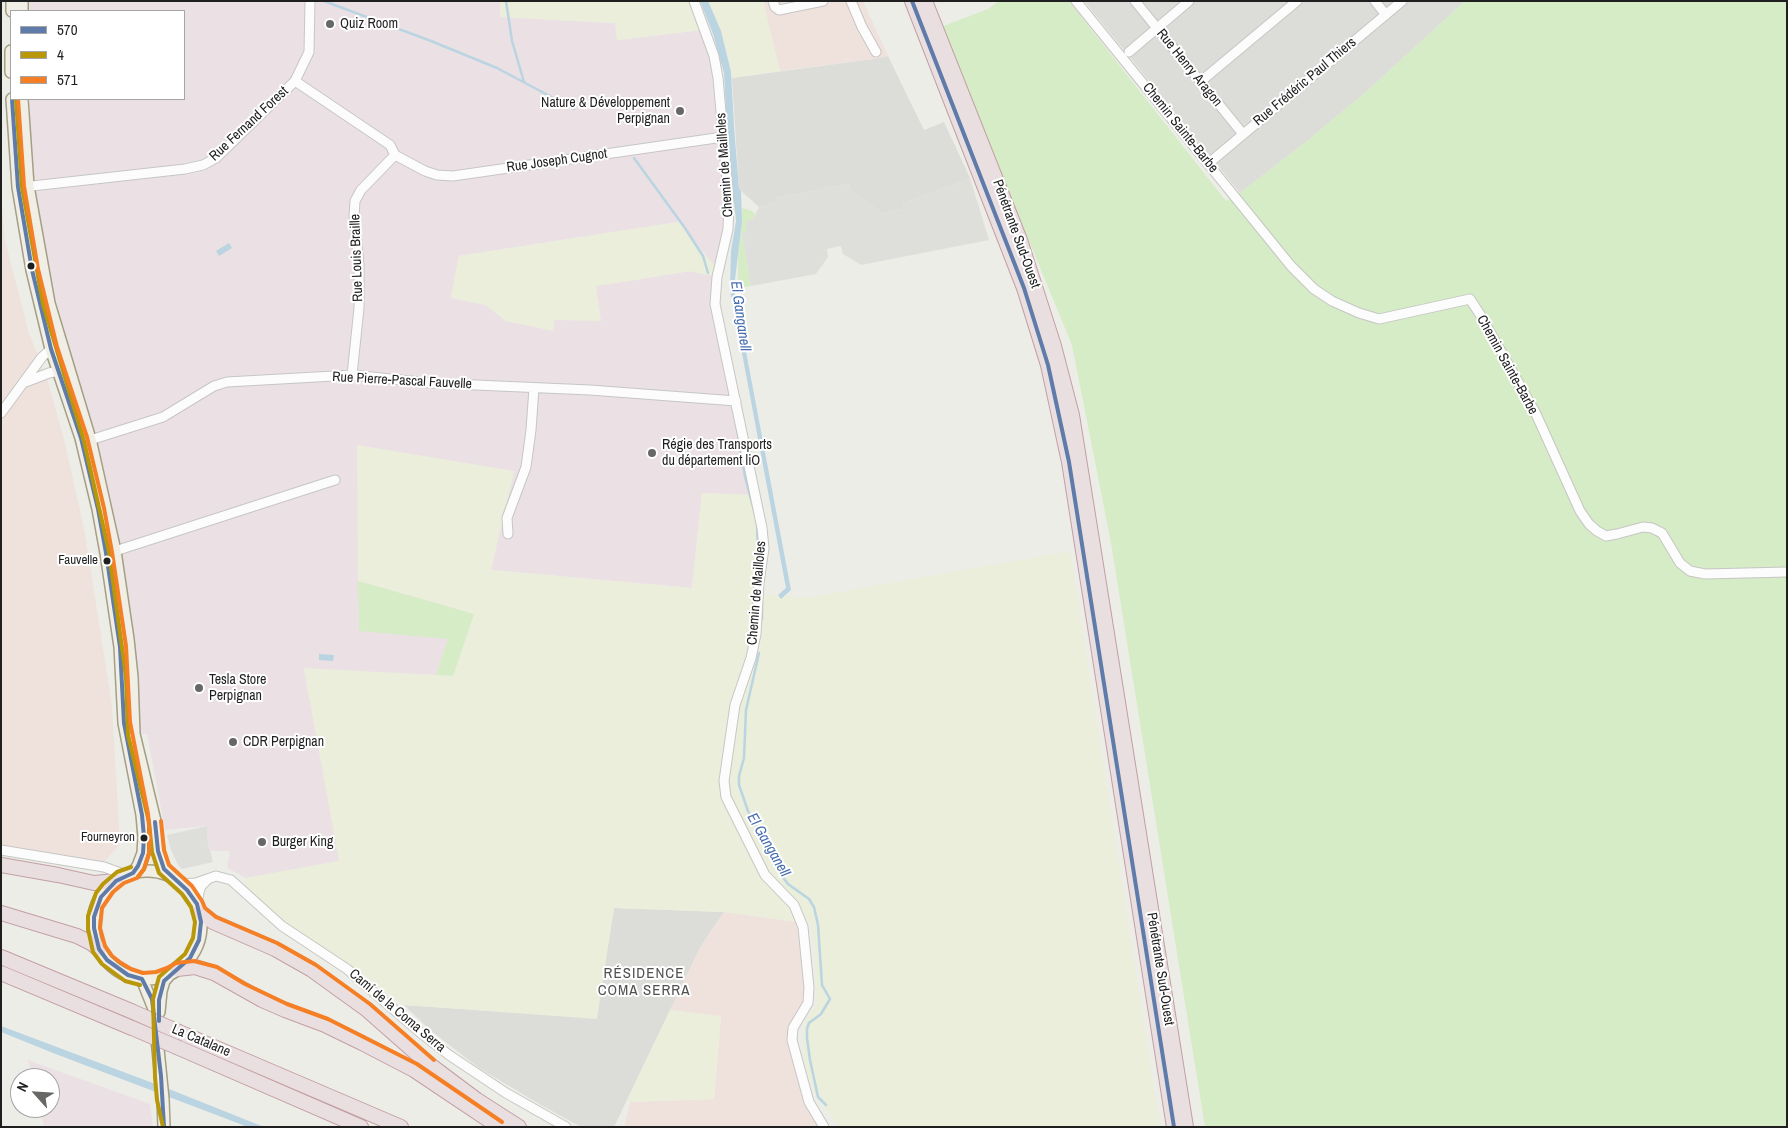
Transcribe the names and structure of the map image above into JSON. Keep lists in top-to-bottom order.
{
  "streets": {
    "highway": ["Pénétrante Sud-Ouest", "La Catalane"],
    "street": [
      "Rue Henry Aragon",
      "Rue Frédéric Paul Thiers",
      "Rue Fernand Forest",
      "Chemin Sainte-Barbe",
      "Rue Joseph Cugnot",
      "Chemin de Mailloles",
      "Rue Louis Braille",
      "Rue Pierre-Pascal Fauvelle",
      "Camí de la Coma Serra"
    ]
  },
  "crossings": [
    ["Rue Henry Aragon", "Rue Frédéric Paul Thiers"],
    ["Rue Frédéric Paul Thiers", "Chemin Sainte-Barbe"],
    ["Rue Fernand Forest", "Rue Joseph Cugnot"],
    ["Rue Fernand Forest", "Rue Louis Braille"],
    ["Rue Joseph Cugnot", "Chemin de Mailloles"],
    ["Rue Joseph Cugnot", "Rue Louis Braille"],
    ["Chemin de Mailloles", "Rue Pierre-Pascal Fauvelle"],
    ["Rue Louis Braille", "Rue Pierre-Pascal Fauvelle"]
  ],
  "districts": ["RÉSIDENCE COMA SERRA"],
  "water": ["El Ganganell"],
  "places": [
    "Quiz Room",
    "Nature & Développement Perpignan",
    "Régie des Transports du département liO",
    "Fauvelle",
    "Tesla Store Perpignan",
    "CDR Perpignan",
    "Fourneyron",
    "Burger King"
  ],
  "lines": ["transit line 570", "transit line 4", "transit line 571"],
  "legend": ["570", "4", "571"],
  "north": "top left"
}
